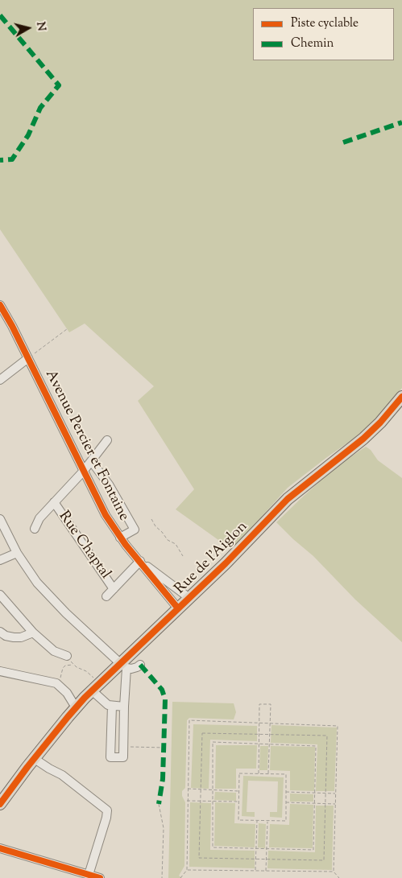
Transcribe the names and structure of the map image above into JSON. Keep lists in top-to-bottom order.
{
  "streets": {
    "main road": ["Rue de l'Aiglon"],
    "street": ["Avenue Percier et Fontaine", "Rue Chaptal"]
  },
  "crossings": [
    ["Avenue Percier et Fontaine", "Rue Chaptal"],
    ["Avenue Percier et Fontaine", "Rue de l'Aiglon"]
  ],
  "legend": ["Piste cyclable", "Chemin"],
  "north": "right"
}
